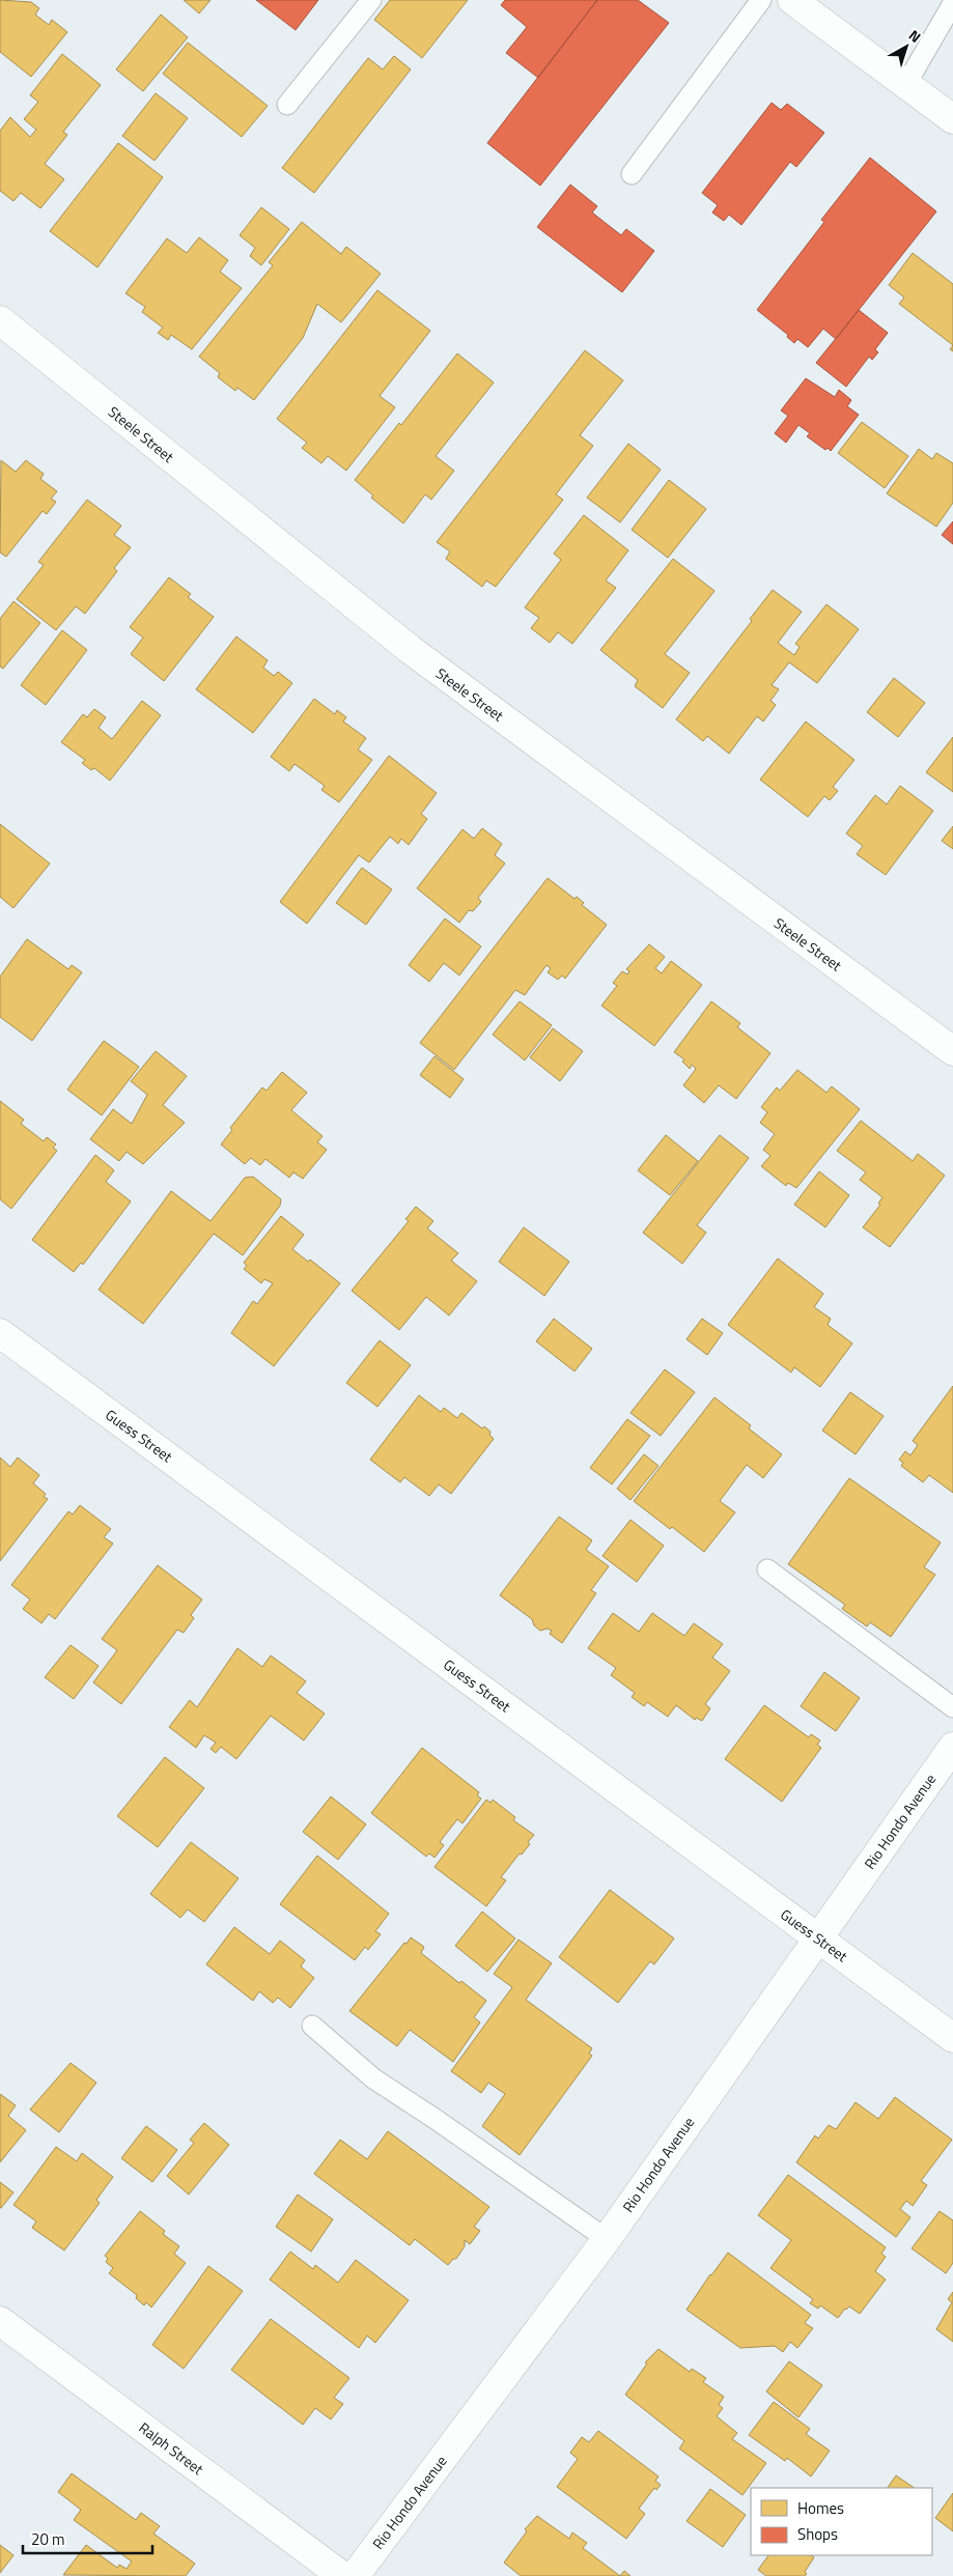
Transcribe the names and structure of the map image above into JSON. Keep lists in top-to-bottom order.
{
  "streets": {
    "street": [
      "Steele Street",
      "Guess Street",
      "Rio Hondo Avenue",
      "Ralph Street"
    ]
  },
  "crossings": [
    ["Guess Street", "Rio Hondo Avenue"]
  ],
  "legend": ["Homes", "Shops"],
  "scale_bar": "20 m",
  "north": "top right"
}
